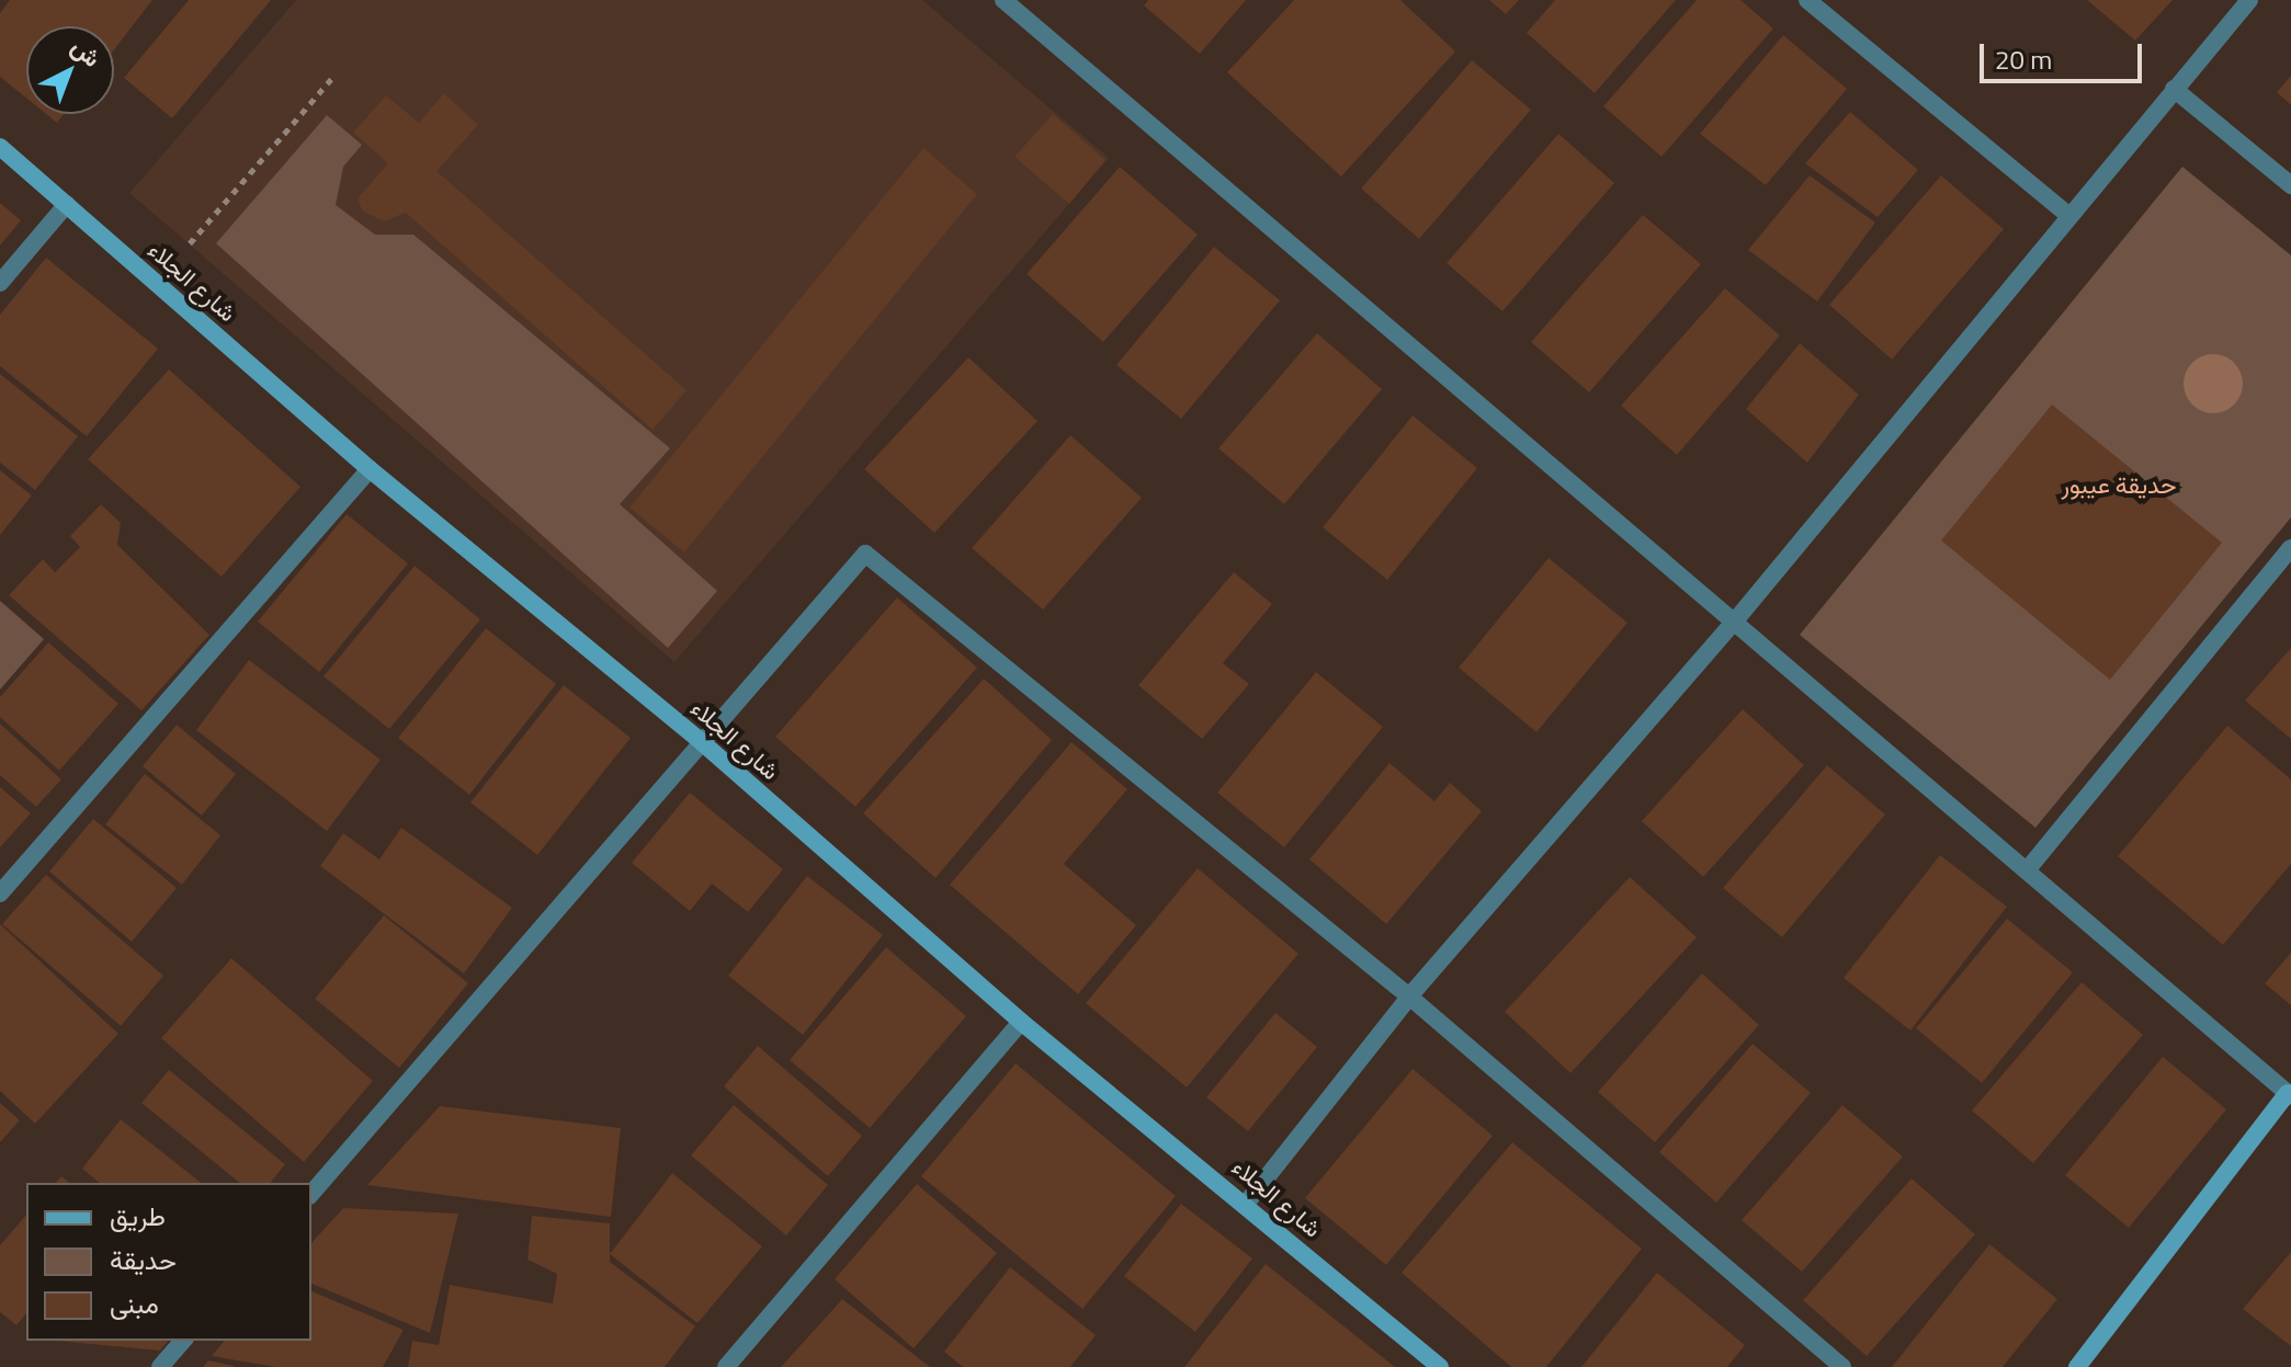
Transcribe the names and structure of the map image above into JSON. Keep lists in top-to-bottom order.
{
  "streets": {
    "street": ["شارع الجلاء"]
  },
  "parks": ["حديقة عيبور"],
  "legend": ["طريق", "حديقة", "مبنى"],
  "scale_bar": "20 m",
  "north": "top right"
}
